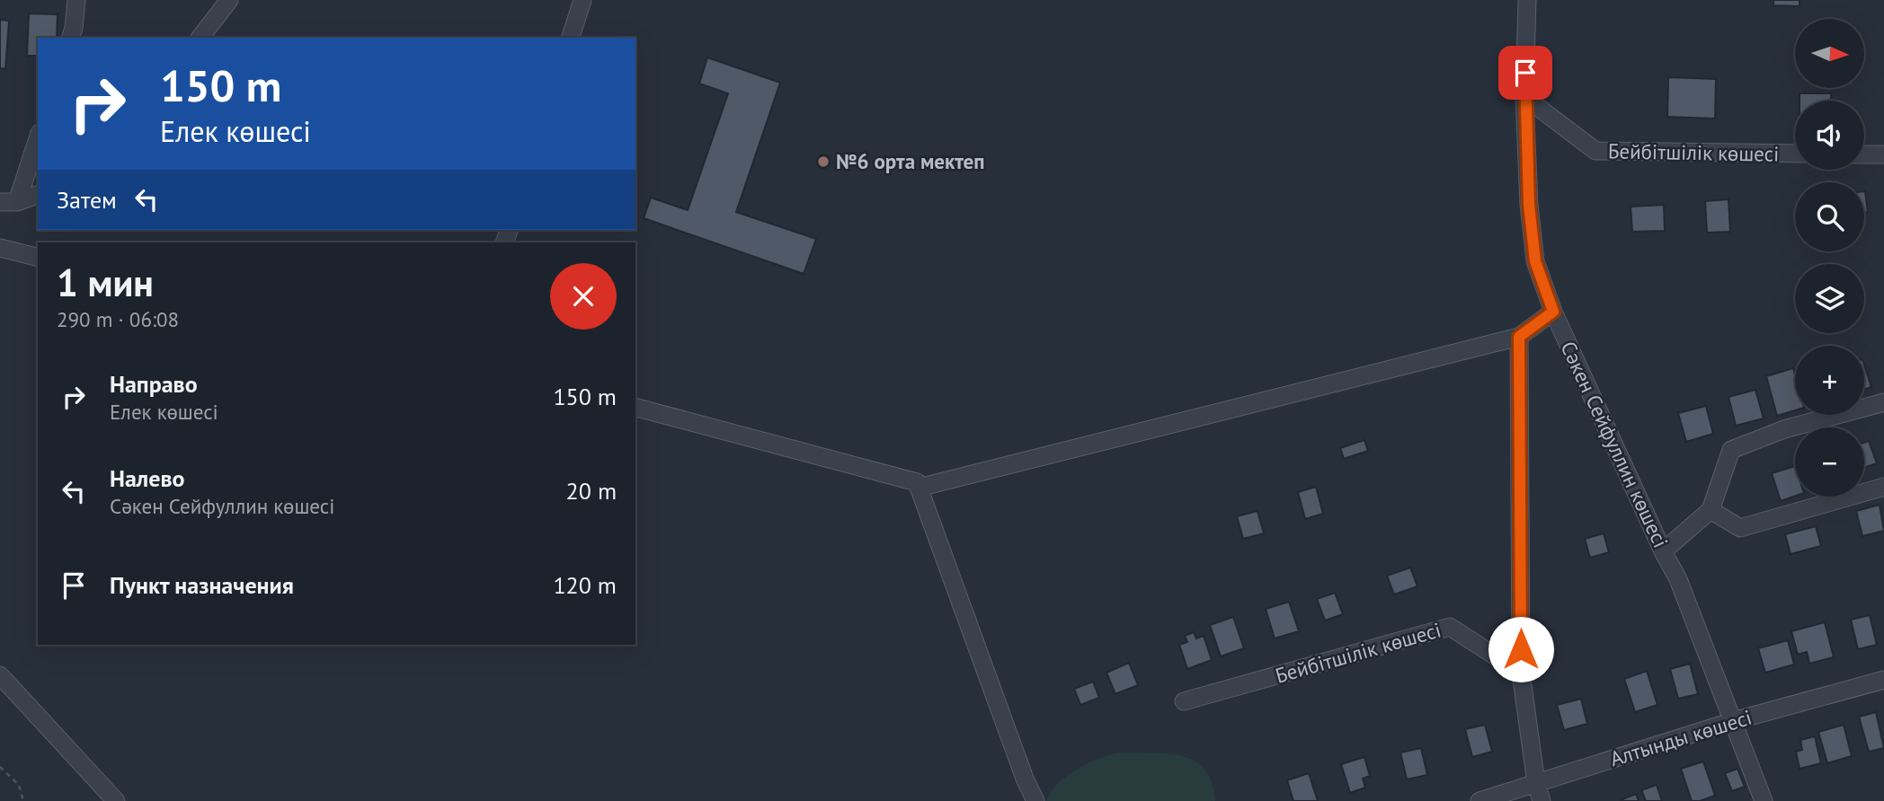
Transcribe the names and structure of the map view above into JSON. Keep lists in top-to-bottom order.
{
  "streets": {
    "street": ["Бейбітшілік көшесі", "Сәкен Сейфуллин көшесі", "Алтынды көшесі"]
  },
  "crossings": [
    ["Бейбітшілік көшесі", "Сәкен Сейфуллин көшесі"],
    ["Сәкен Сейфуллин көшесі", "Алтынды көшесі"]
  ],
  "places": ["№6 орта мектеп"],
  "north": "right",
  "page": {
    "map_buttons": ["+", "−"],
    "turn": ["150 m", "Елек көшесі"],
    "then": "Затем",
    "heading": ["1 мин", "290 m · 06:08"],
    "list": [
      {
        "name": "Направо",
        "note": "Елек көшесі",
        "value": "150 m"
      },
      {
        "name": "Налево",
        "note": "Сәкен Сейфуллин көшесі",
        "value": "20 m"
      },
      {
        "name": "Пункт назначения",
        "value": "120 m"
      }
    ]
  }
}
